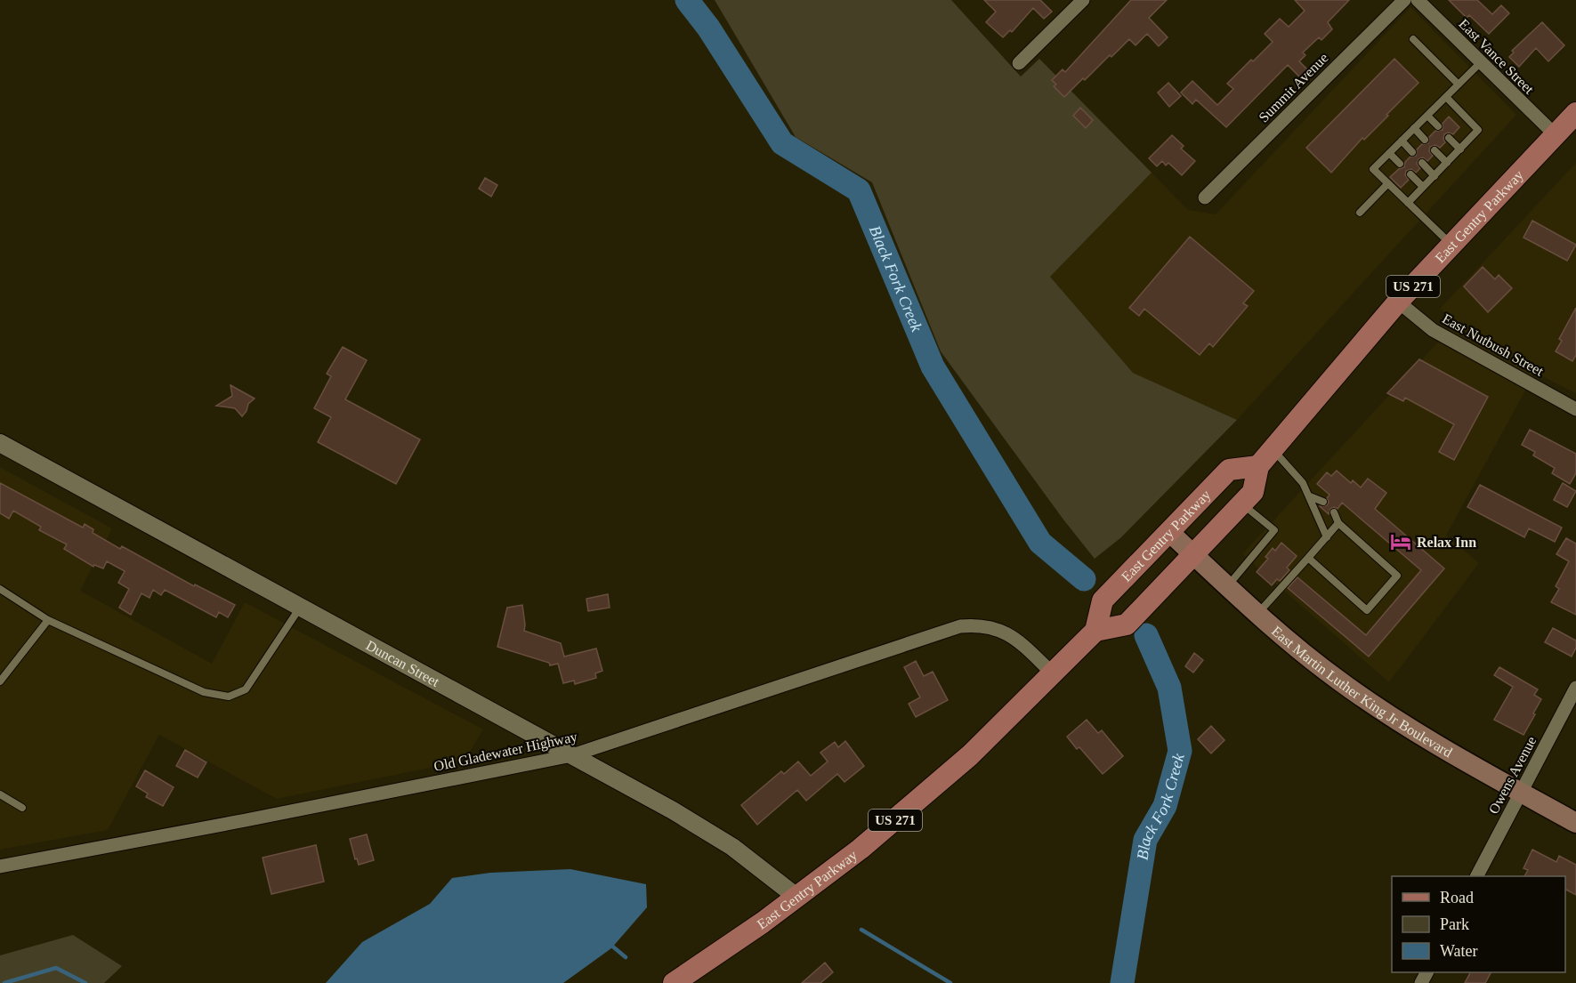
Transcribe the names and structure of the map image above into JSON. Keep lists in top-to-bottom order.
{
  "streets": {
    "main road": ["East Gentry Parkway", "US 271", "East Martin Luther King Jr Boulevard"],
    "street": [
      "East Vance Street",
      "Summit Avenue",
      "East Nutbush Street",
      "Duncan Street",
      "Old Gladewater Highway",
      "Owens Avenue"
    ]
  },
  "crossings": [
    ["East Vance Street", "East Gentry Parkway"],
    ["East Gentry Parkway", "East Nutbush Street"],
    ["East Gentry Parkway", "Duncan Street"],
    ["East Gentry Parkway", "East Martin Luther King Jr Boulevard"],
    ["East Gentry Parkway", "Old Gladewater Highway"],
    ["Duncan Street", "Old Gladewater Highway"],
    ["East Martin Luther King Jr Boulevard", "Owens Avenue"]
  ],
  "water": ["Black Fork Creek"],
  "places": {
    "hotel": ["Relax Inn"]
  },
  "legend": ["Road", "Park", "Water"]
}
